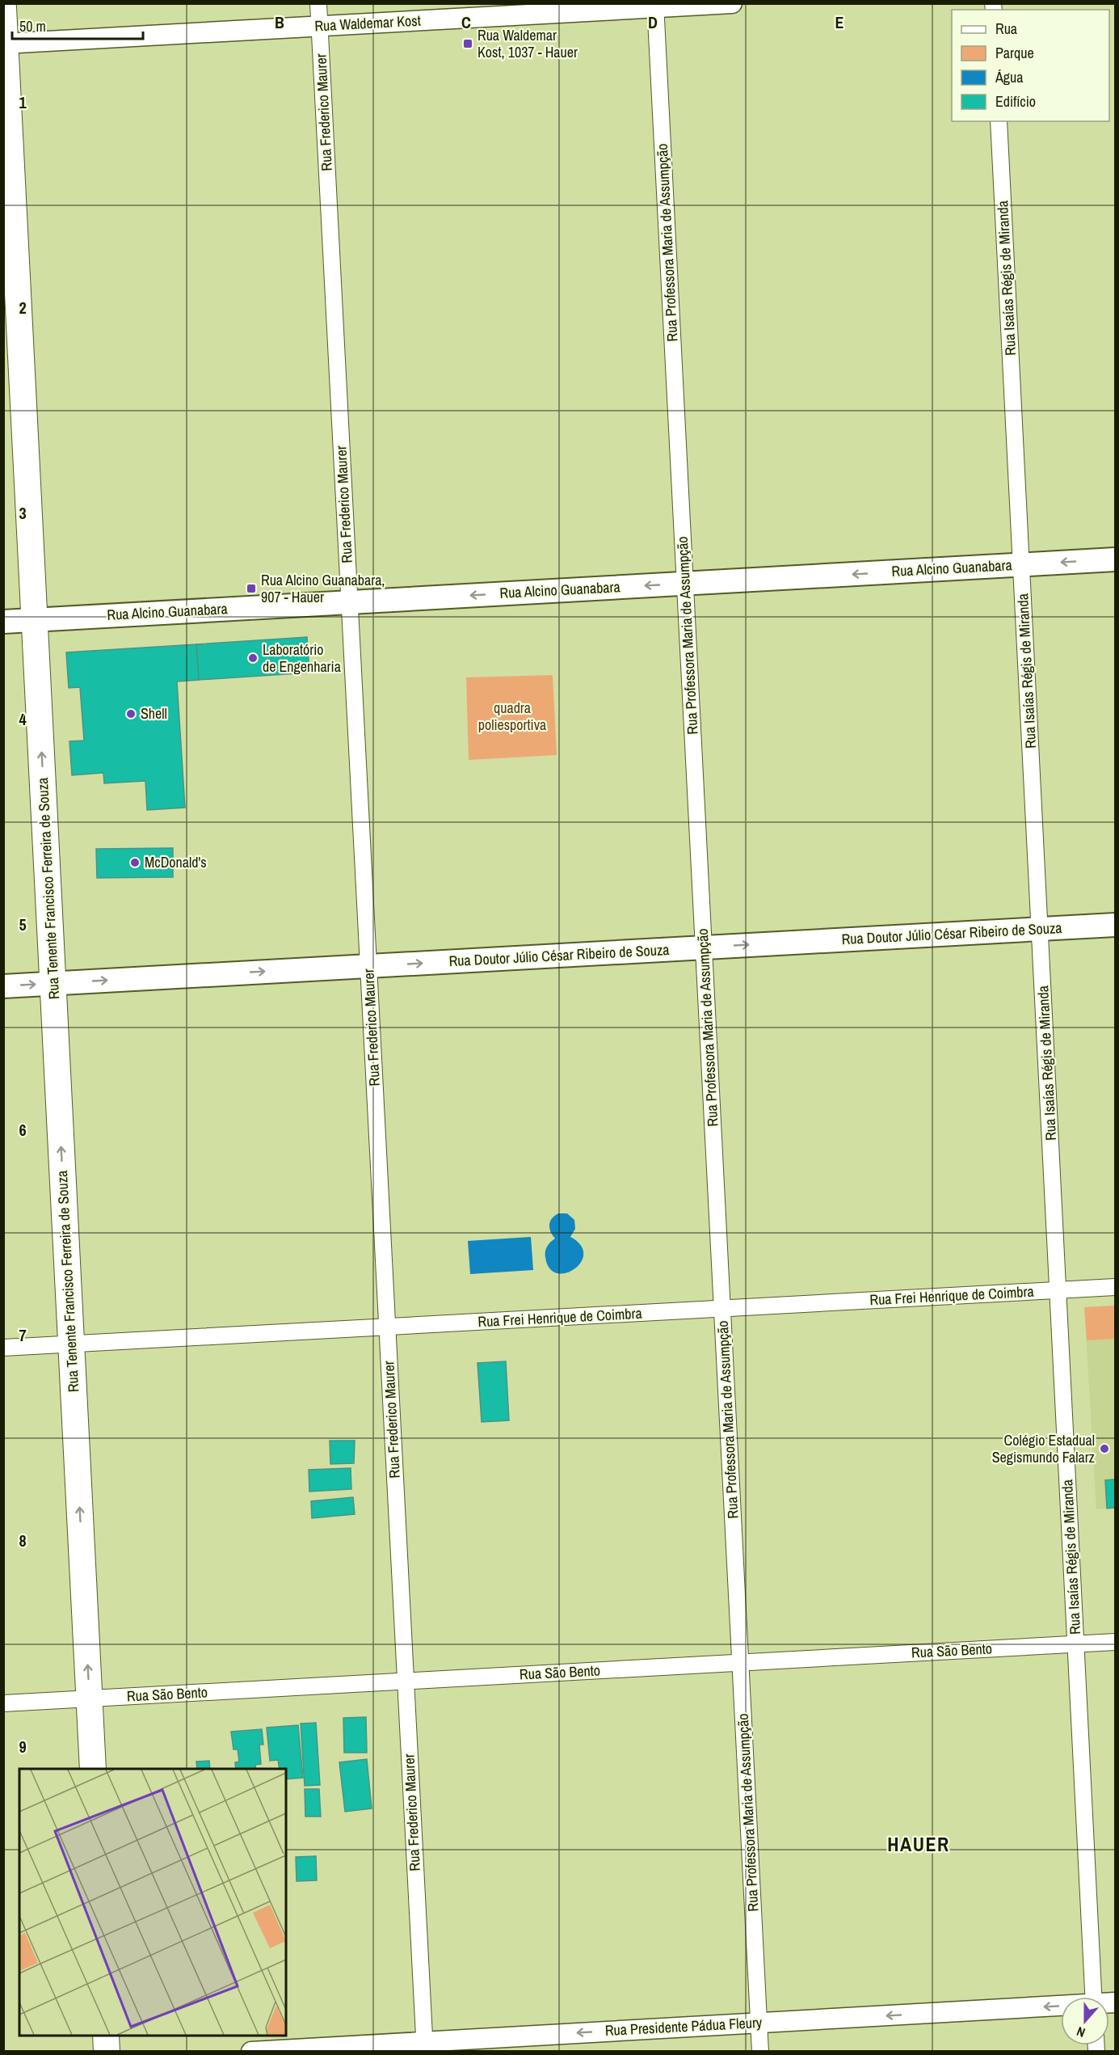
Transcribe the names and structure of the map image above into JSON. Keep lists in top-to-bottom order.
{
  "streets": {
    "main road": ["Rua Alcino Guanabara", "Rua Tenente Francisco Ferreira de Souza", "Rua Doutor Júlio César Ribeiro de Souza"],
    "street": [
      "Rua Waldemar Kost",
      "Rua Frederico Maurer",
      "Rua Professora Maria de Assumpção",
      "Rua Isaías Régis de Miranda",
      "Rua Frei Henrique de Coimbra",
      "Rua São Bento",
      "Rua Presidente Pádua Fleury"
    ]
  },
  "crossings": [
    ["Rua Waldemar Kost", "Rua Frederico Maurer"],
    ["Rua Waldemar Kost", "Rua Professora Maria de Assumpção"],
    ["Rua Waldemar Kost", "Rua Tenente Francisco Ferreira de Souza"],
    ["Rua Frederico Maurer", "Rua Alcino Guanabara"],
    ["Rua Frederico Maurer", "Rua Doutor Júlio César Ribeiro de Souza"],
    ["Rua Frederico Maurer", "Rua Frei Henrique de Coimbra"],
    ["Rua Frederico Maurer", "Rua São Bento"],
    ["Rua Frederico Maurer", "Rua Presidente Pádua Fleury"],
    ["Rua Professora Maria de Assumpção", "Rua Alcino Guanabara"],
    ["Rua Professora Maria de Assumpção", "Rua Doutor Júlio César Ribeiro de Souza"],
    ["Rua Professora Maria de Assumpção", "Rua Frei Henrique de Coimbra"],
    ["Rua Professora Maria de Assumpção", "Rua São Bento"],
    ["Rua Professora Maria de Assumpção", "Rua Presidente Pádua Fleury"],
    ["Rua Isaías Régis de Miranda", "Rua Alcino Guanabara"],
    ["Rua Isaías Régis de Miranda", "Rua Doutor Júlio César Ribeiro de Souza"],
    ["Rua Isaías Régis de Miranda", "Rua Frei Henrique de Coimbra"],
    ["Rua Isaías Régis de Miranda", "Rua São Bento"],
    ["Rua Alcino Guanabara", "Rua Tenente Francisco Ferreira de Souza"],
    ["Rua Tenente Francisco Ferreira de Souza", "Rua Doutor Júlio César Ribeiro de Souza"],
    ["Rua Tenente Francisco Ferreira de Souza", "Rua Frei Henrique de Coimbra"],
    ["Rua Tenente Francisco Ferreira de Souza", "Rua São Bento"]
  ],
  "one_way": [
    "Rua Alcino Guanabara",
    "Rua Tenente Francisco Ferreira de Souza",
    "Rua Doutor Júlio César Ribeiro de Souza",
    "Rua Presidente Pádua Fleury"
  ],
  "districts": ["HAUER"],
  "parks": ["quadra poliesportiva"],
  "places": {
    "transit": ["Rua Waldemar Kost, 1037 - Hauer", "Rua Alcino Guanabara, 907 - Hauer"],
    "other": [
      "Laboratório de Engenharia",
      "Shell",
      "McDonald's",
      "Colégio Estadual Segismundo Falarz"
    ]
  },
  "legend": [
    "Rua",
    "Parque",
    "Água",
    "Edifício"
  ],
  "scale_bar": "50 m",
  "north": "bottom",
  "grid": {
    "columns": [
      "B",
      "C",
      "D",
      "E"
    ],
    "rows": [
      "1",
      "2",
      "3",
      "4",
      "5",
      "6",
      "7",
      "8",
      "9"
    ]
  }
}
